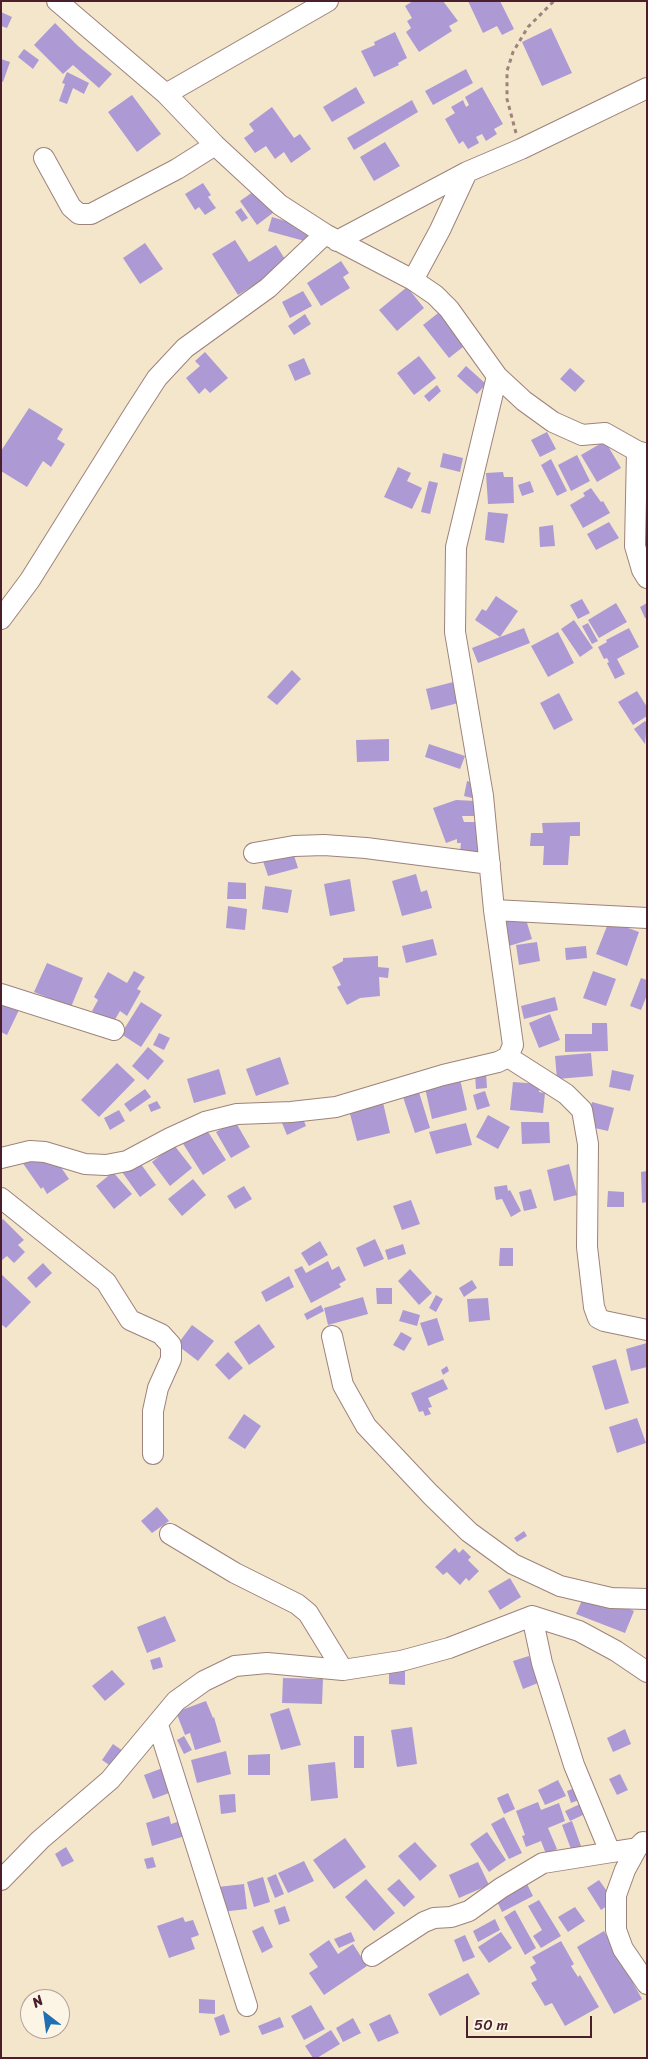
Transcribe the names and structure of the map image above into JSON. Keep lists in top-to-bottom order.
{
  "scale_bar": "50 m",
  "north": "top left"
}
